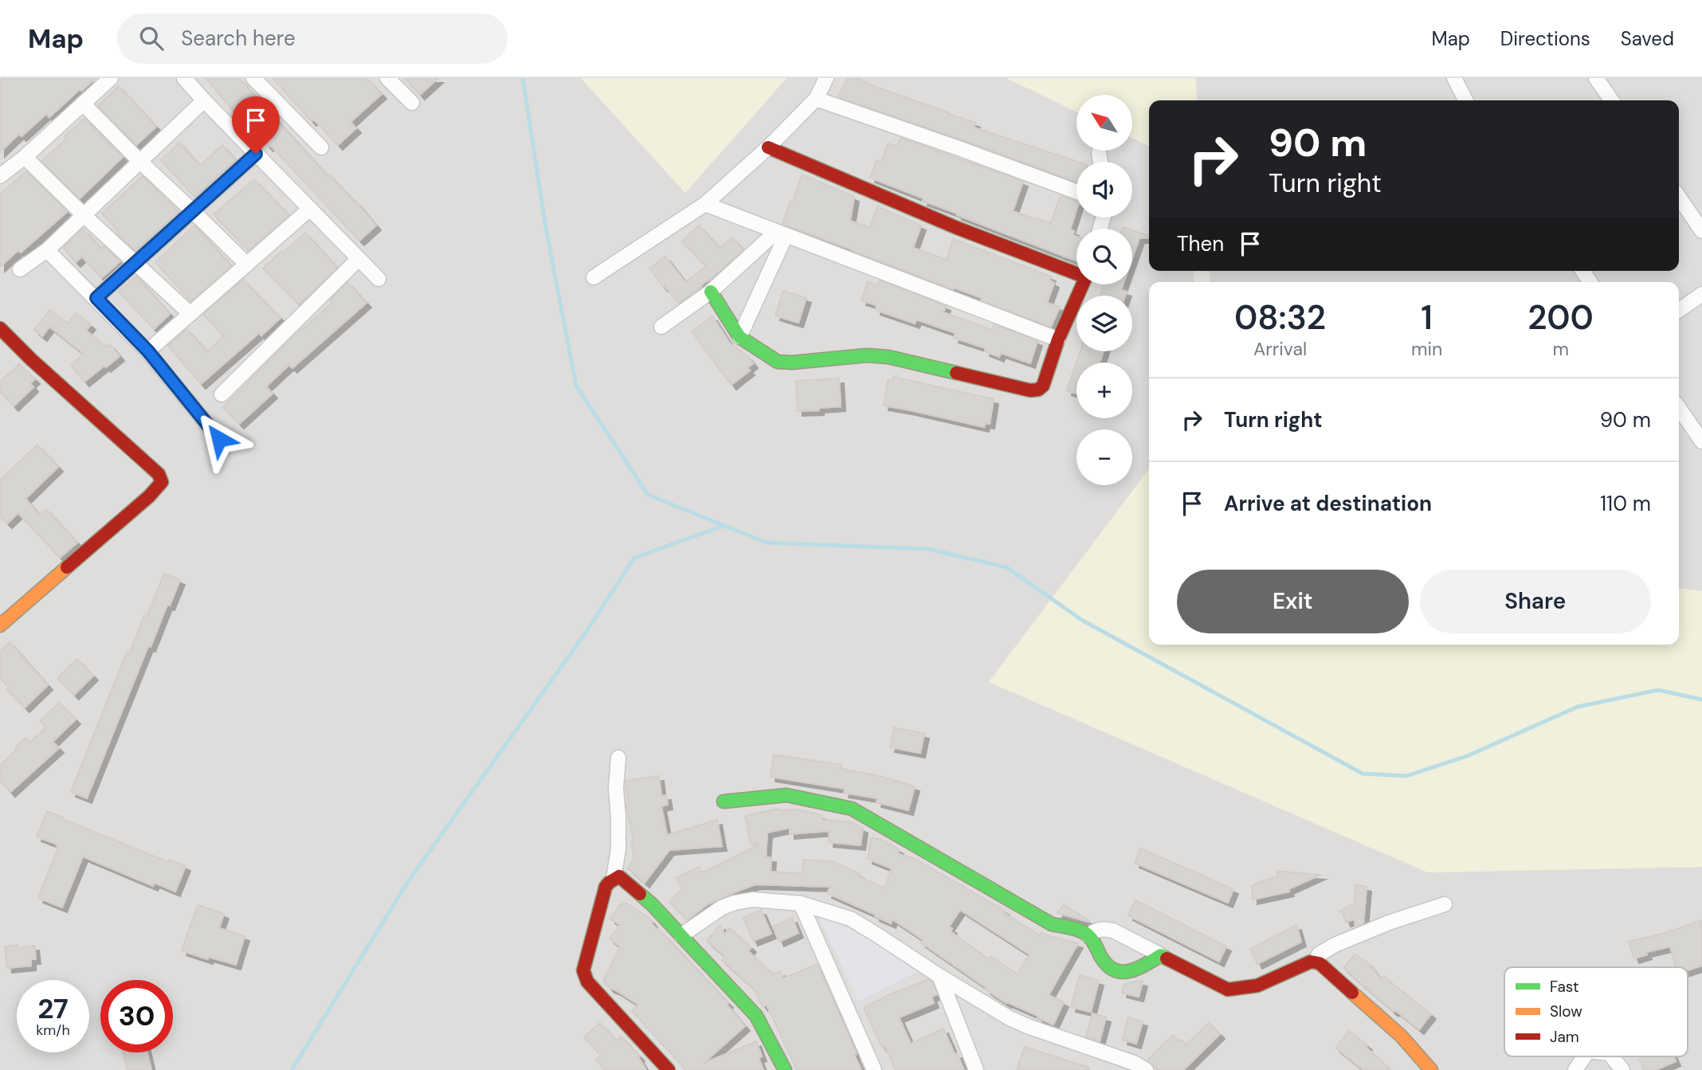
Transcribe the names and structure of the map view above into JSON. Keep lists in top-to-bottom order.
{
  "legend": ["Fast", "Slow", "Jam"],
  "north": "top left",
  "page": {
    "header": "Map",
    "search": "Search here",
    "nav": ["Map", "Directions", "Saved"],
    "map_buttons": ["+", "−"],
    "turn": ["90 m", "Turn right"],
    "then": "Then",
    "eta": [
      "08:32",
      "Arrival",
      "1",
      "min",
      "200",
      "m"
    ],
    "list": [
      {
        "name": "Turn right",
        "value": "90 m"
      },
      {
        "name": "Arrive at destination",
        "value": "110 m"
      }
    ],
    "buttons": ["Exit", "Share"],
    "speed": "27 km/h",
    "limit": "30"
  }
}
